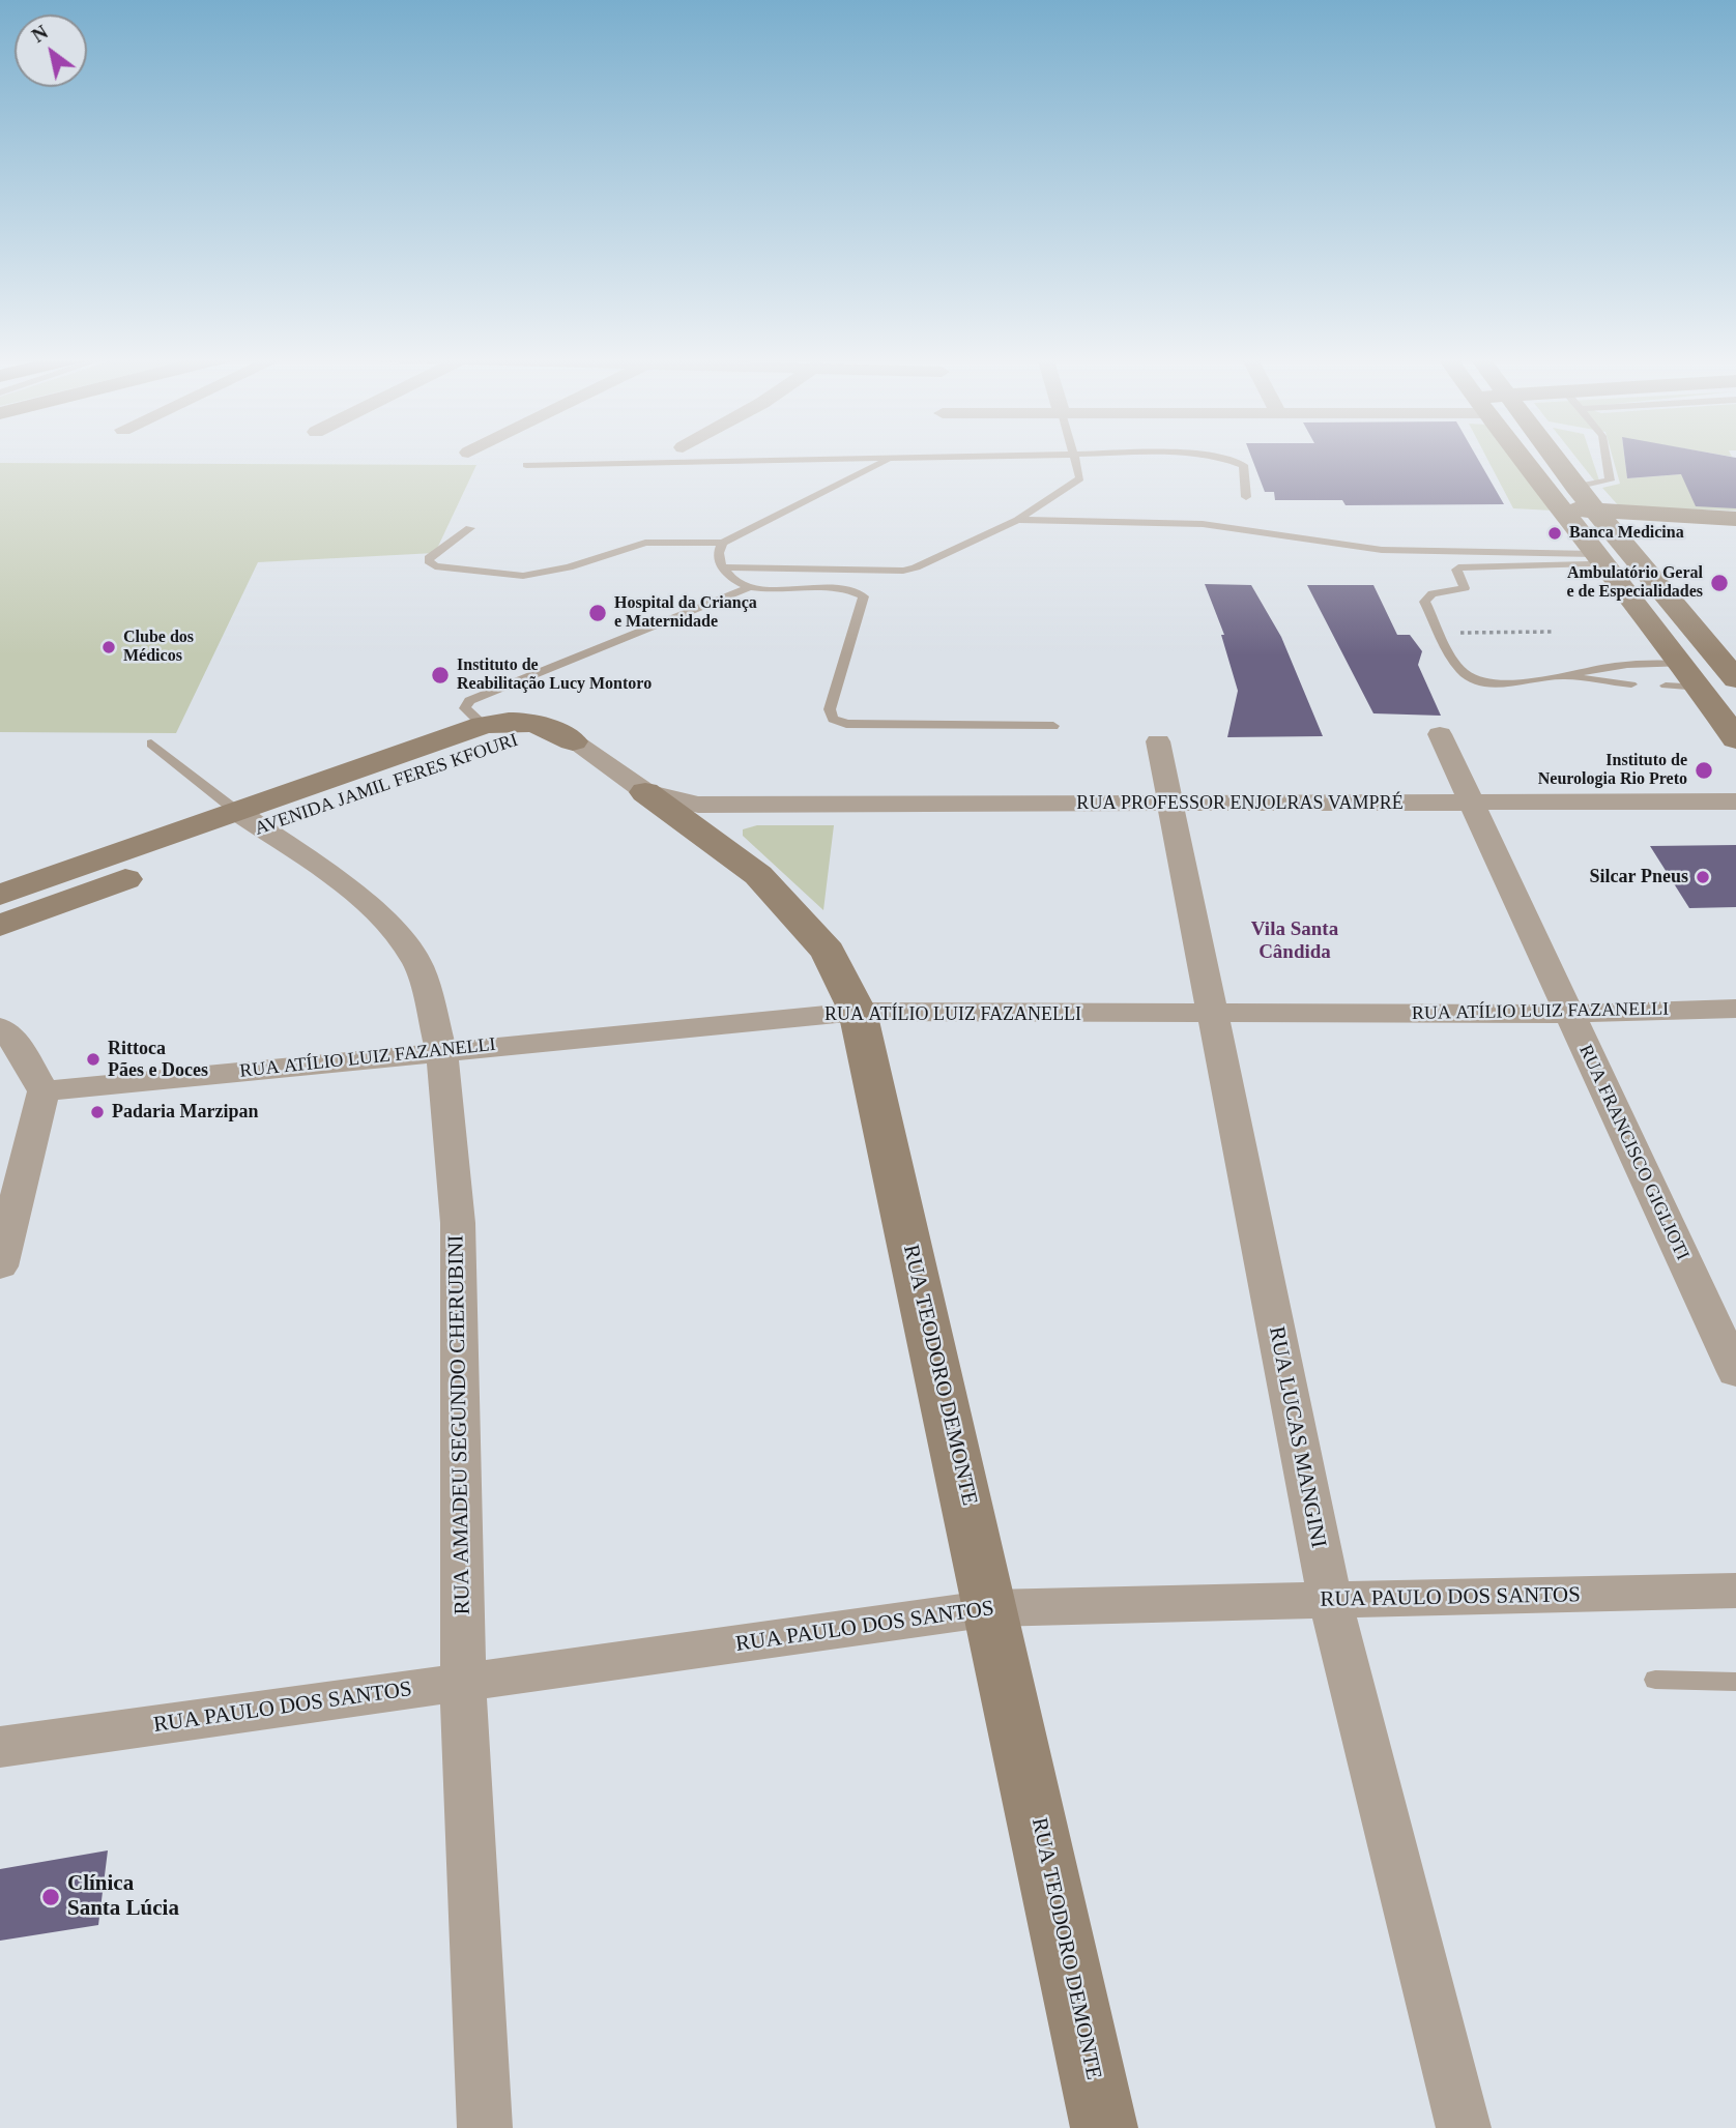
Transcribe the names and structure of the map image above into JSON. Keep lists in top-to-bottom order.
{
  "streets": {
    "street": [
      "AVENIDA JAMIL FERES KFOURI",
      "RUA PROFESSOR ENJOLRAS VAMPRÉ",
      "RUA ATÍLIO LUIZ FAZANELLI",
      "RUA FRANCISCO GIGLIOTI",
      "RUA TEODORO DEMONTE",
      "RUA AMADEU SEGUNDO CHERUBINI",
      "RUA LUCAS MANGINI",
      "RUA PAULO DOS SANTOS"
    ]
  },
  "crossings": [
    ["AVENIDA JAMIL FERES KFOURI", "RUA TEODORO DEMONTE"],
    ["AVENIDA JAMIL FERES KFOURI", "RUA AMADEU SEGUNDO CHERUBINI"],
    ["RUA PROFESSOR ENJOLRAS VAMPRÉ", "RUA FRANCISCO GIGLIOTI"],
    ["RUA PROFESSOR ENJOLRAS VAMPRÉ", "RUA TEODORO DEMONTE"],
    ["RUA PROFESSOR ENJOLRAS VAMPRÉ", "RUA LUCAS MANGINI"],
    ["RUA ATÍLIO LUIZ FAZANELLI", "RUA FRANCISCO GIGLIOTI"],
    ["RUA ATÍLIO LUIZ FAZANELLI", "RUA TEODORO DEMONTE"],
    ["RUA ATÍLIO LUIZ FAZANELLI", "RUA AMADEU SEGUNDO CHERUBINI"],
    ["RUA ATÍLIO LUIZ FAZANELLI", "RUA LUCAS MANGINI"],
    ["RUA TEODORO DEMONTE", "RUA PAULO DOS SANTOS"],
    ["RUA AMADEU SEGUNDO CHERUBINI", "RUA PAULO DOS SANTOS"],
    ["RUA LUCAS MANGINI", "RUA PAULO DOS SANTOS"]
  ],
  "districts": ["Vila Santa Cândida"],
  "places": [
    "Banca Medicina",
    "Ambulatório Geral e de Especialidades",
    "Hospital da Criança e Maternidade",
    "Clube dos Médicos",
    "Instituto de Reabilitação Lucy Montoro",
    "Instituto de Neurologia Rio Preto",
    "Silcar Pneus",
    "Rittoca Pães e Doces",
    "Padaria Marzipan",
    "Clínica Santa Lúcia"
  ],
  "north": "top left"
}
